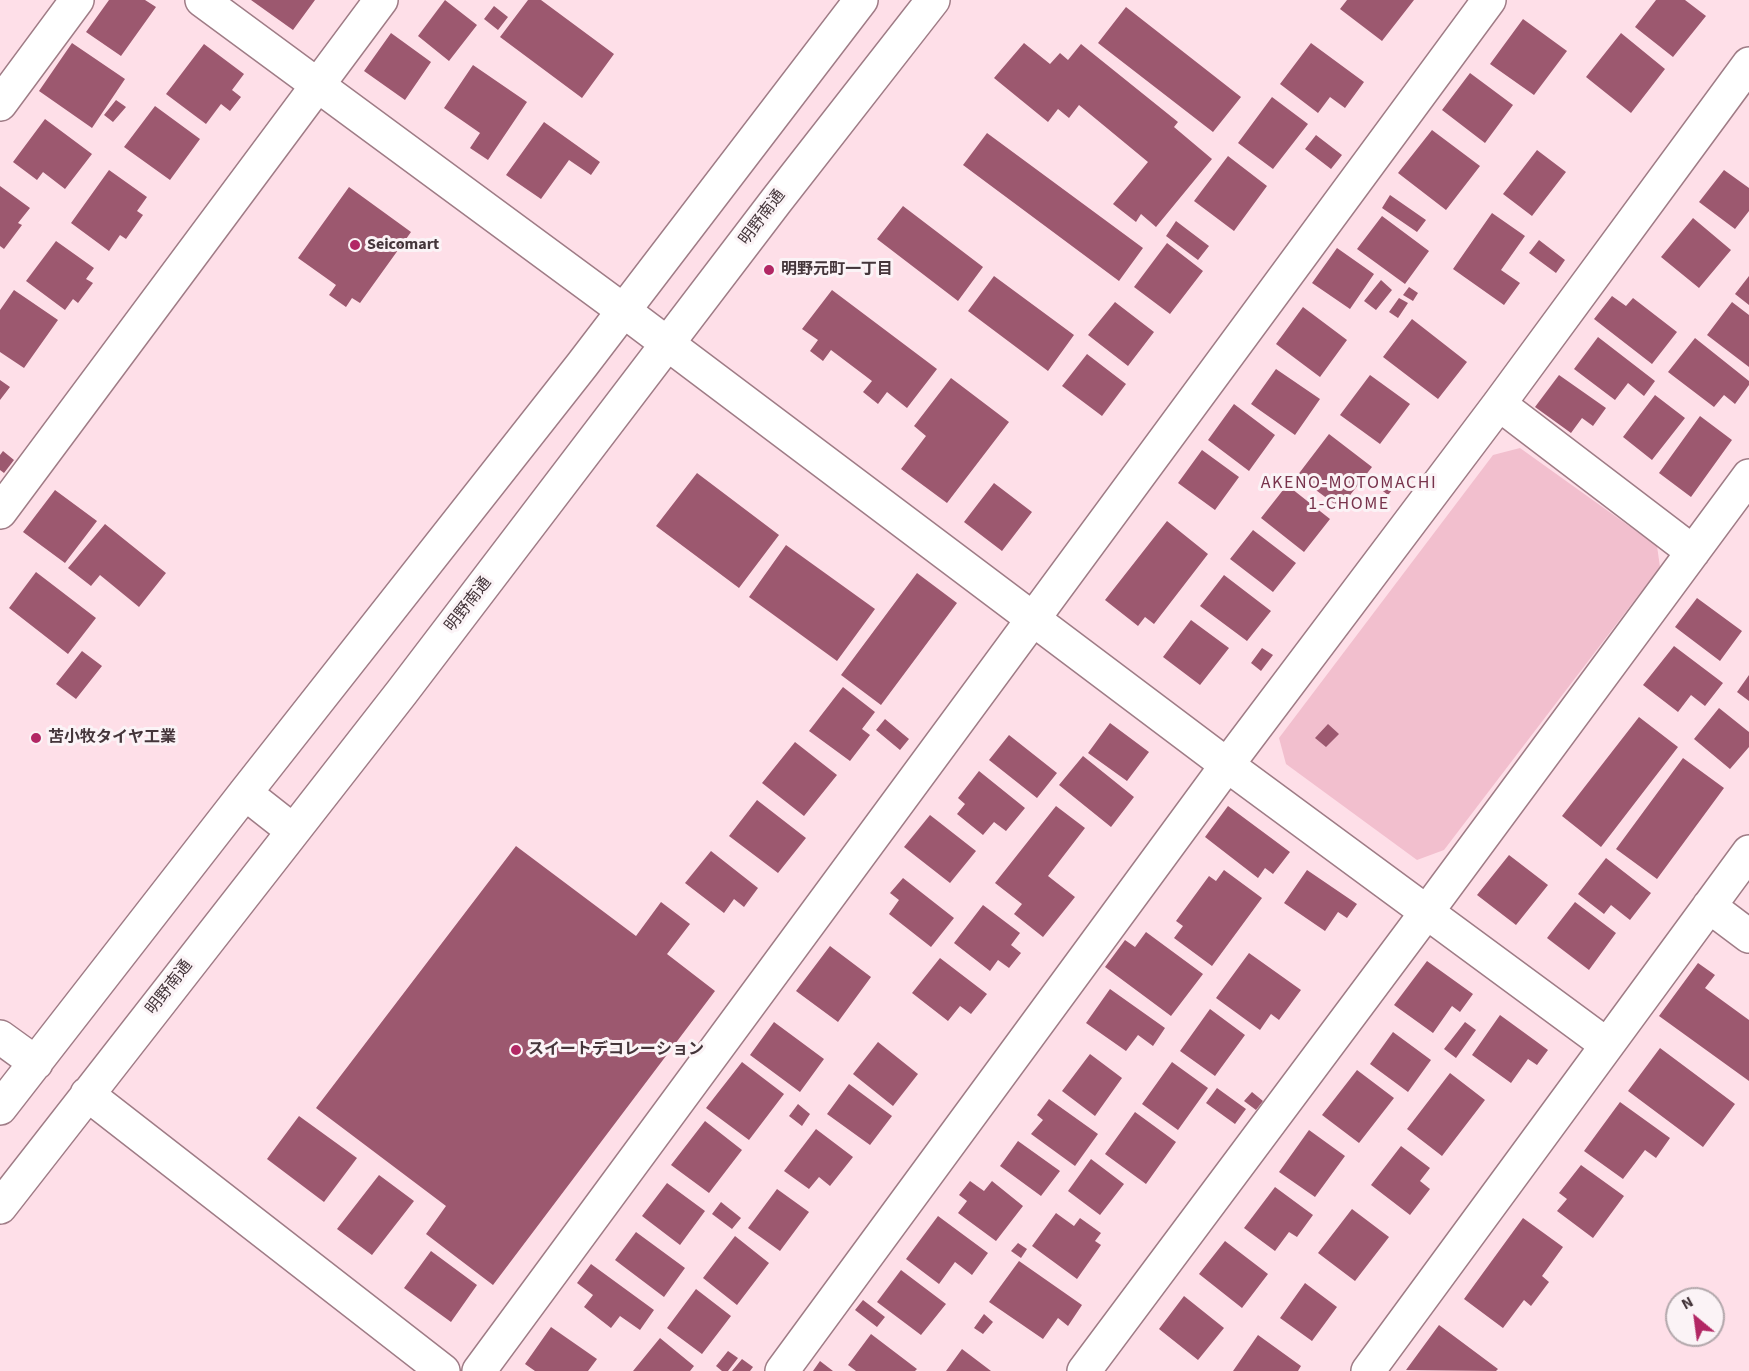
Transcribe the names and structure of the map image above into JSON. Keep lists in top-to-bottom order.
{
  "streets": {
    "street": ["明野南通"]
  },
  "districts": ["AKENO-MOTOMACHI 1-CHOME"],
  "places": [
    "Seicomart",
    "明野元町一丁目",
    "苫小牧タイヤ工業",
    "スイートデコレーション"
  ],
  "north": "top left"
}
